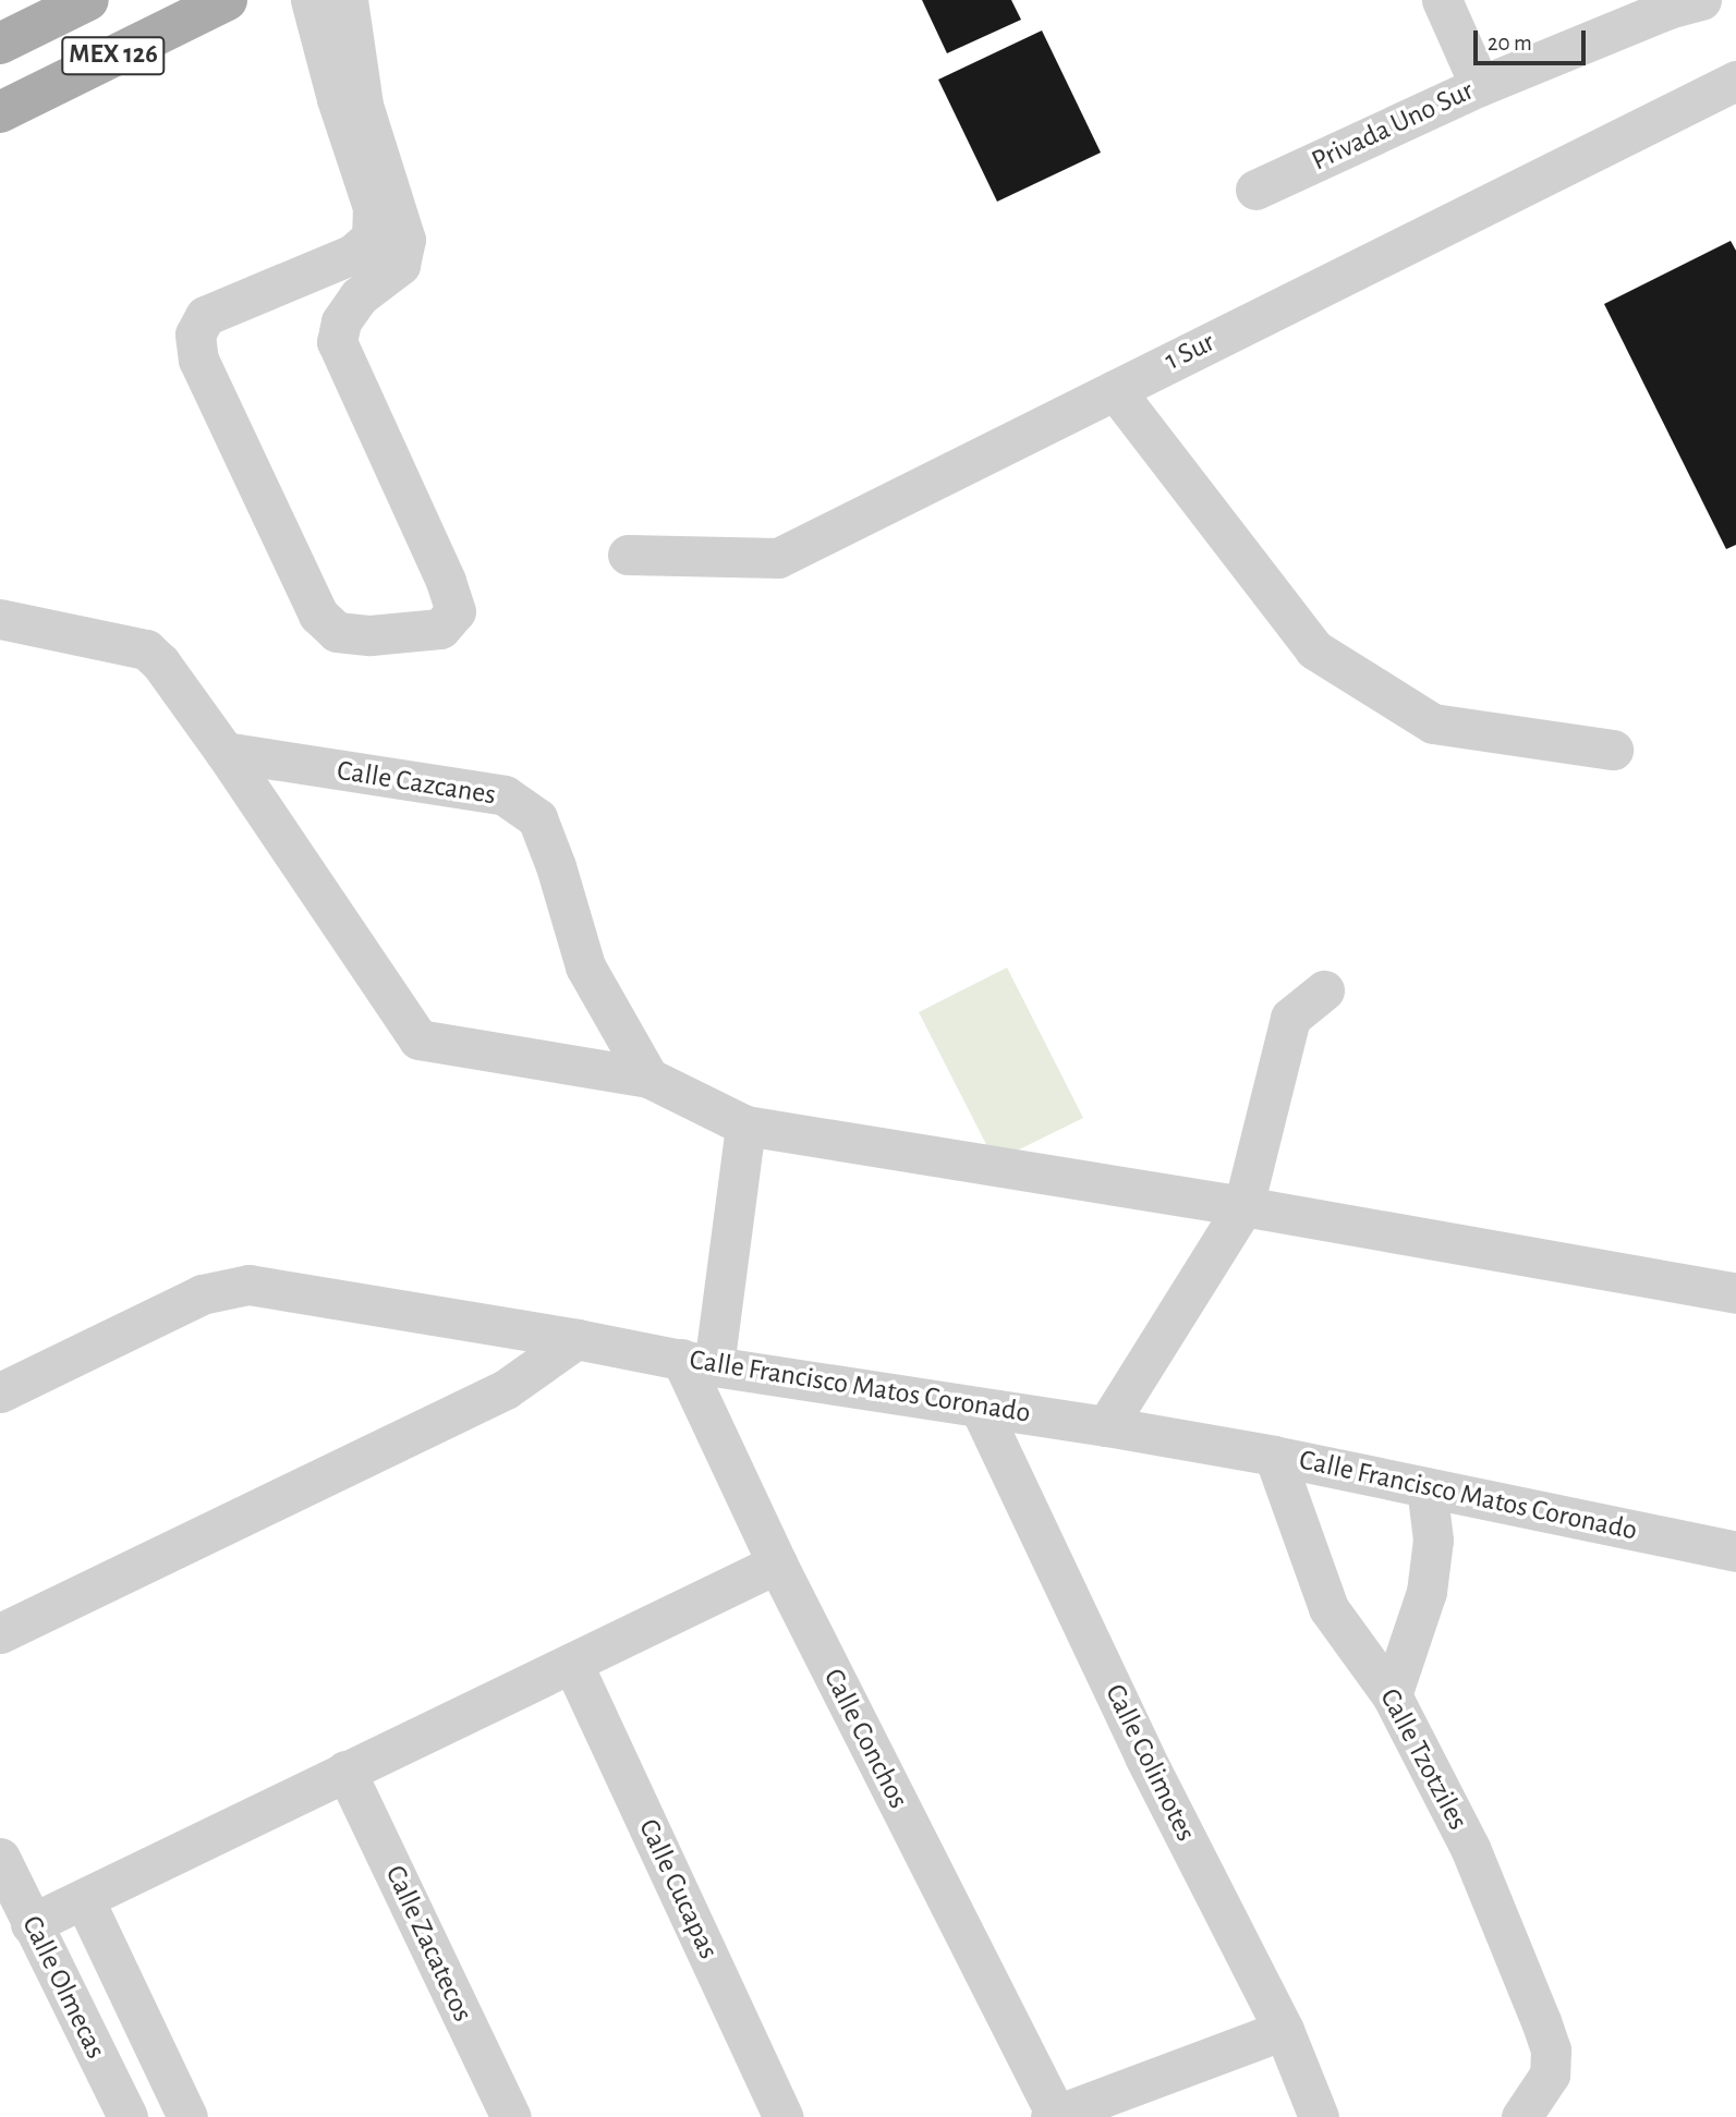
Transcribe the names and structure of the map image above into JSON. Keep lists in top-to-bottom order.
{
  "streets": {
    "main road": ["MEX 126"],
    "street": [
      "Privada Uno Sur",
      "1 Sur",
      "Calle Cazcanes",
      "Calle Francisco Matos Coronado",
      "Calle Conchos",
      "Calle Tzotziles",
      "Calle Colimotes",
      "Calle Cucapas",
      "Calle Zacatecos",
      "Calle Olmecas"
    ]
  },
  "crossings": [
    ["Calle Francisco Matos Coronado", "Calle Conchos"],
    ["Calle Francisco Matos Coronado", "Calle Tzotziles"],
    ["Calle Francisco Matos Coronado", "Calle Colimotes"]
  ],
  "scale_bar": "20 m"
}
